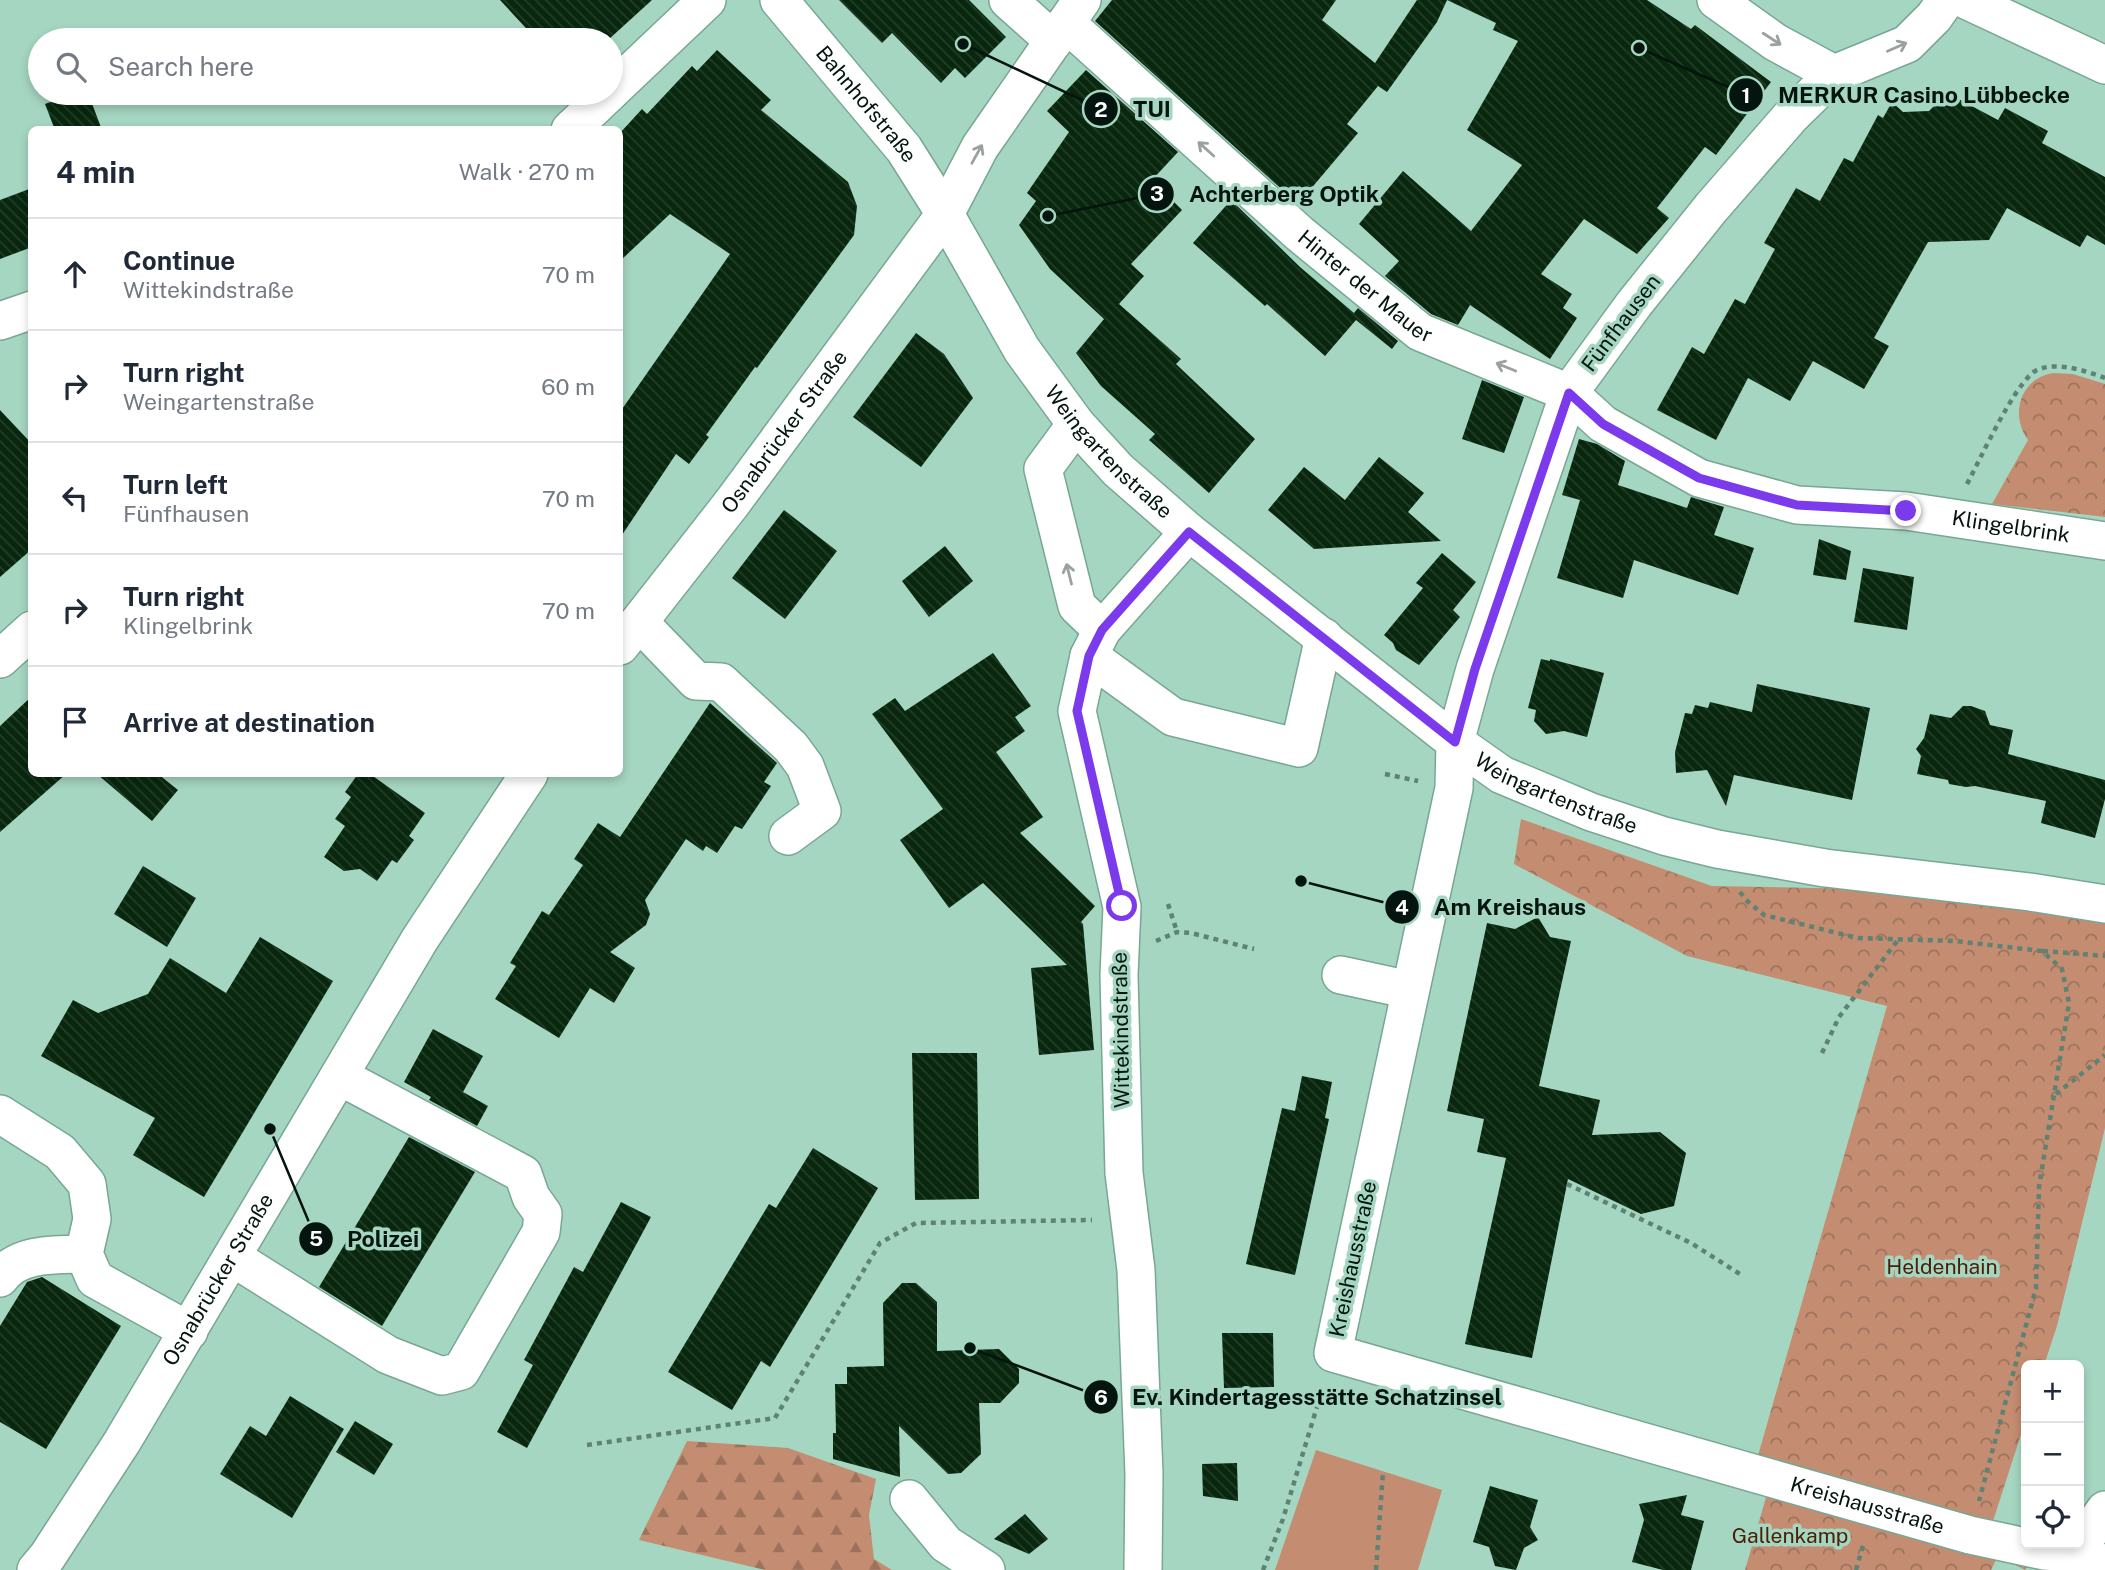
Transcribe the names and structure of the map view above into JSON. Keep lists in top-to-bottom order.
{
  "streets": {
    "street": [
      "Bahnhofstraße",
      "Hinter der Mauer",
      "Fünfhausen",
      "Osnabrücker Straße",
      "Weingartenstraße",
      "Klingelbrink",
      "Wittekindstraße",
      "Kreishausstraße"
    ]
  },
  "crossings": [
    ["Bahnhofstraße", "Osnabrücker Straße"],
    ["Bahnhofstraße", "Weingartenstraße"],
    ["Hinter der Mauer", "Fünfhausen"],
    ["Hinter der Mauer", "Osnabrücker Straße"],
    ["Hinter der Mauer", "Klingelbrink"],
    ["Fünfhausen", "Weingartenstraße"],
    ["Fünfhausen", "Klingelbrink"],
    ["Fünfhausen", "Kreishausstraße"],
    ["Osnabrücker Straße", "Weingartenstraße"],
    ["Weingartenstraße", "Wittekindstraße"],
    ["Weingartenstraße", "Kreishausstraße"]
  ],
  "one_way": ["Hinter der Mauer"],
  "parks": ["Heldenhain", "Gallenkamp"],
  "places": [
    "TUI",
    "MERKUR Casino Lübbecke",
    "Achterberg Optik",
    "Am Kreishaus",
    "Polizei",
    "Ev. Kindertagesstätte Schatzinsel"
  ],
  "page": {
    "search": "Search here",
    "heading": ["4 min", "Walk · 270 m"],
    "list": [
      ["Continue", "Wittekindstraße", "70 m"],
      ["Turn right", "Weingartenstraße", "60 m"],
      ["Turn left", "Fünfhausen", "70 m"],
      ["Turn right", "Klingelbrink", "70 m"],
      "Arrive at destination"
    ],
    "map_buttons": ["+", "−"]
  }
}
